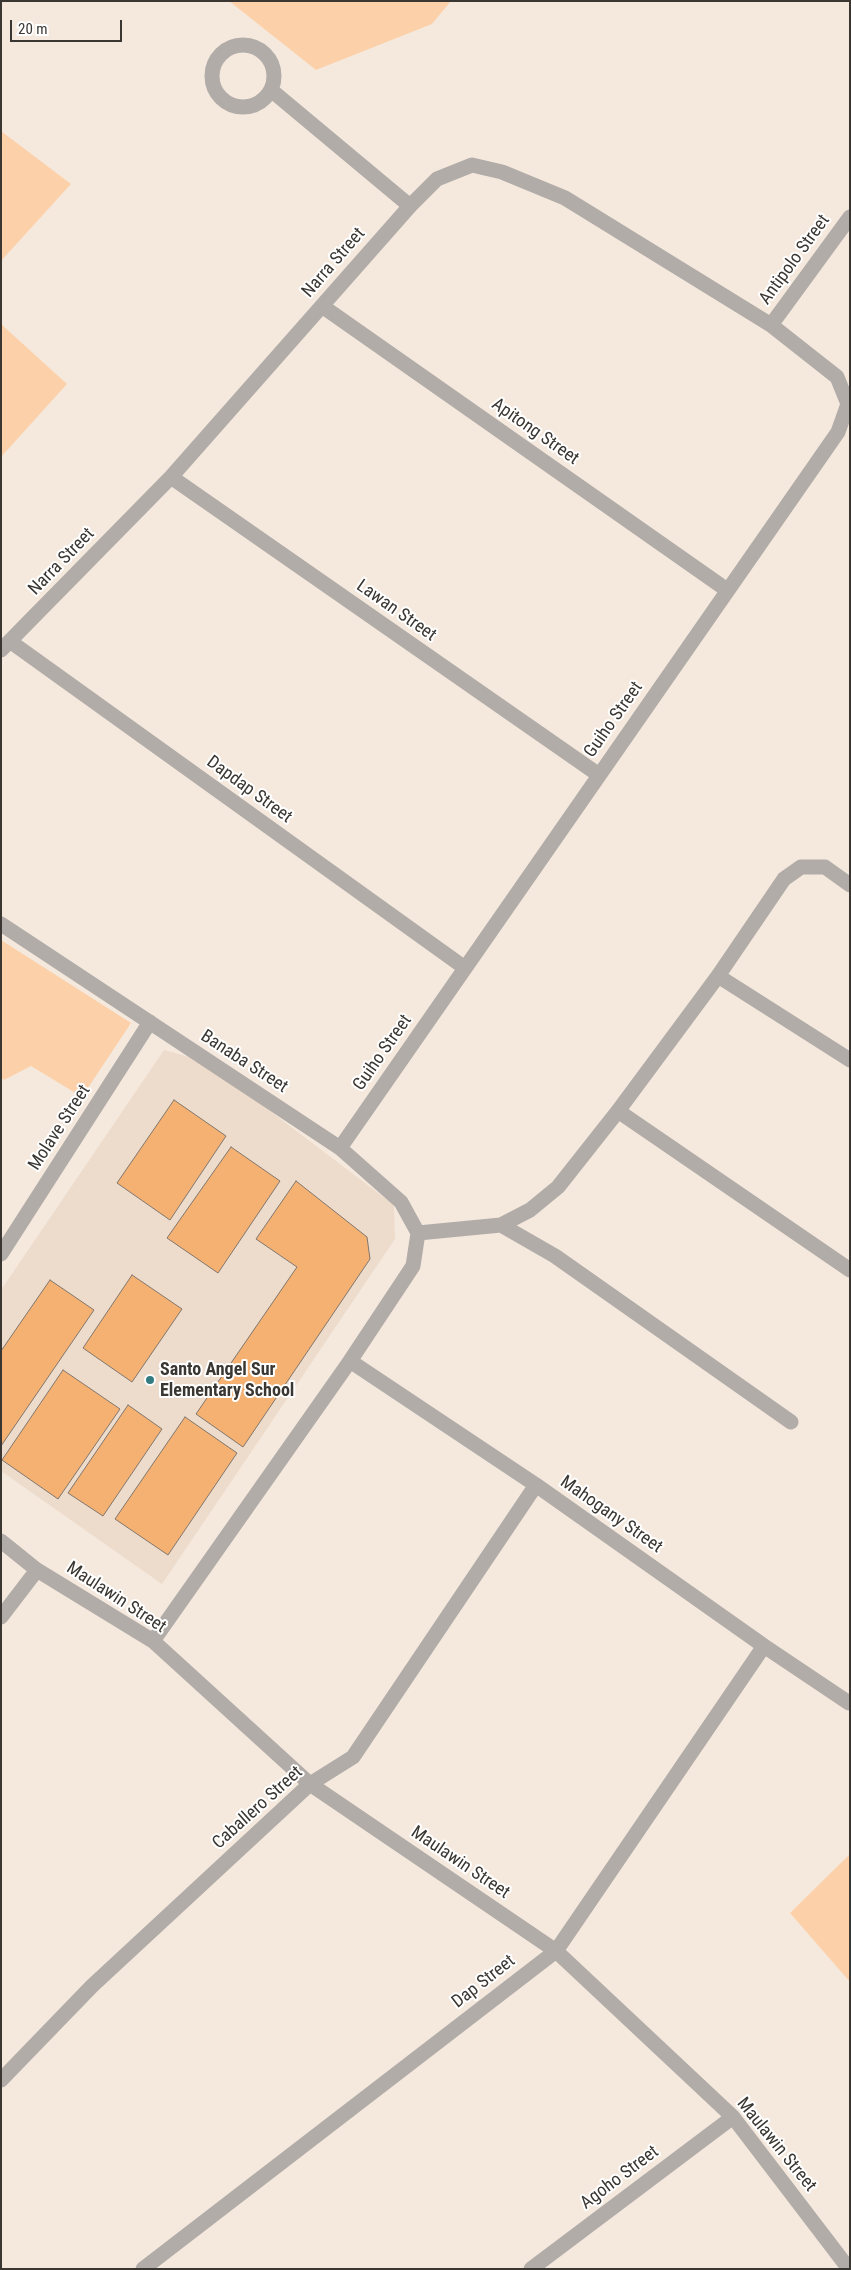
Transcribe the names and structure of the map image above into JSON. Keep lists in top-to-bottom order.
{
  "streets": {
    "street": [
      "Antipolo Street",
      "Narra Street",
      "Apitong Street",
      "Lawan Street",
      "Guiho Street",
      "Dapdap Street",
      "Banaba Street",
      "Molave Street",
      "Mahogany Street",
      "Maulawin Street",
      "Caballero Street",
      "Dap Street",
      "Agoho Street"
    ]
  },
  "crossings": [
    ["Antipolo Street", "Narra Street"],
    ["Antipolo Street", "Guiho Street"],
    ["Narra Street", "Apitong Street"],
    ["Narra Street", "Lawan Street"],
    ["Narra Street", "Guiho Street"],
    ["Narra Street", "Dapdap Street"],
    ["Apitong Street", "Guiho Street"],
    ["Lawan Street", "Guiho Street"],
    ["Guiho Street", "Dapdap Street"],
    ["Guiho Street", "Banaba Street"],
    ["Banaba Street", "Molave Street"],
    ["Mahogany Street", "Caballero Street"],
    ["Mahogany Street", "Dap Street"],
    ["Maulawin Street", "Caballero Street"],
    ["Maulawin Street", "Dap Street"],
    ["Maulawin Street", "Agoho Street"]
  ],
  "places": ["Santo Angel Sur Elementary School"],
  "scale_bar": "20 m"
}
